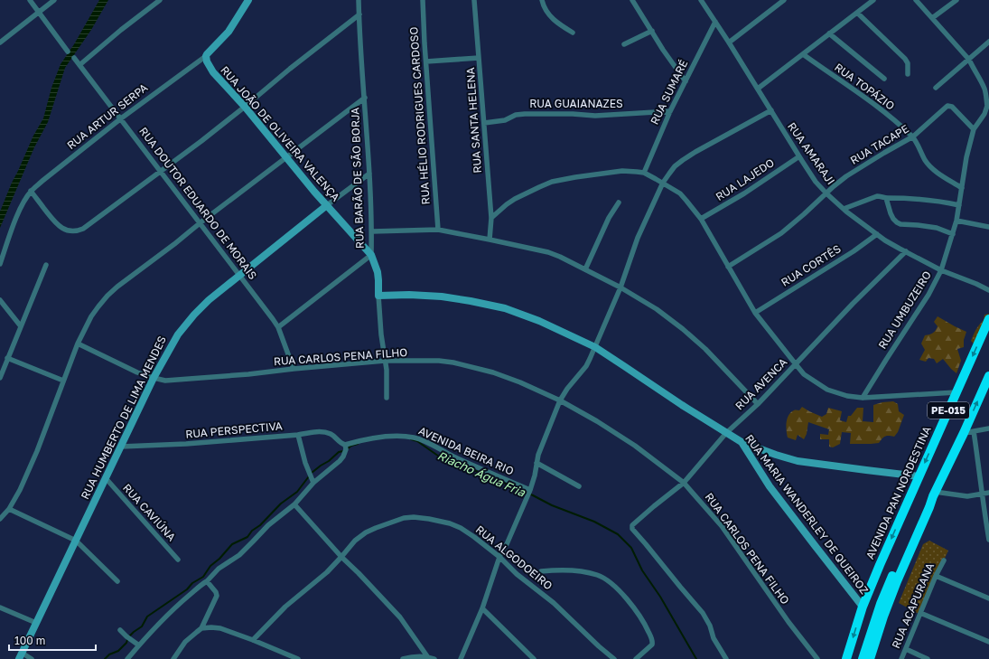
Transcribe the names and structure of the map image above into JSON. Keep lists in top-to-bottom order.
{
  "streets": {
    "highway": ["PE-015", "AVENIDA PAN NORDESTINA"],
    "street": [
      "RUA TOPÁZIO",
      "RUA SUMARÉ",
      "RUA GUAIANAZES",
      "RUA HÉLIO RODRIGUES CARDOSO",
      "RUA ARTUR SERPA",
      "RUA SANTA HELENA",
      "RUA JOÃO DE OLIVEIRA VALENÇA",
      "RUA TACAPE",
      "RUA AMARAJI",
      "RUA BARÃO DE SÃO BORJA",
      "RUA LAJEDO",
      "RUA DOUTOR EDUARDO DE MORAIS",
      "RUA CORTÊS",
      "RUA UMBUZEIRO",
      "RUA CARLOS PENA FILHO",
      "RUA AVENCA",
      "RUA HUMBERTO DE LIMA MENDES",
      "RUA PERSPECTIVA",
      "AVENIDA BEIRA RIO",
      "RUA CAVIÚNA",
      "RUA MARIA WANDERLEY DE QUEIROZ",
      "RUA ALGODOEIRO",
      "RUA ACAPURANA"
    ]
  },
  "crossings": [
    ["RUA TOPÁZIO", "RUA TACAPE"],
    ["RUA SUMARÉ", "RUA GUAIANAZES"],
    ["RUA SUMARÉ", "RUA AMARAJI"],
    ["RUA GUAIANAZES", "RUA SANTA HELENA"],
    ["RUA ARTUR SERPA", "RUA JOÃO DE OLIVEIRA VALENÇA"],
    ["RUA ARTUR SERPA", "RUA DOUTOR EDUARDO DE MORAIS"],
    ["RUA JOÃO DE OLIVEIRA VALENÇA", "RUA BARÃO DE SÃO BORJA"],
    ["RUA JOÃO DE OLIVEIRA VALENÇA", "RUA HUMBERTO DE LIMA MENDES"],
    ["RUA TACAPE", "RUA AMARAJI"],
    ["RUA TACAPE", "RUA UMBUZEIRO"],
    ["RUA AMARAJI", "RUA LAJEDO"],
    ["RUA AMARAJI", "RUA CORTÊS"],
    ["RUA AMARAJI", "RUA UMBUZEIRO"],
    ["RUA AMARAJI", "RUA AVENCA"],
    ["RUA BARÃO DE SÃO BORJA", "RUA CARLOS PENA FILHO"],
    ["RUA BARÃO DE SÃO BORJA", "RUA HUMBERTO DE LIMA MENDES"],
    ["RUA BARÃO DE SÃO BORJA", "RUA MARIA WANDERLEY DE QUEIROZ"],
    ["RUA DOUTOR EDUARDO DE MORAIS", "RUA CARLOS PENA FILHO"],
    ["RUA DOUTOR EDUARDO DE MORAIS", "RUA HUMBERTO DE LIMA MENDES"],
    ["RUA CARLOS PENA FILHO", "RUA AVENCA"],
    ["RUA CARLOS PENA FILHO", "RUA HUMBERTO DE LIMA MENDES"],
    ["RUA AVENCA", "RUA MARIA WANDERLEY DE QUEIROZ"],
    ["RUA HUMBERTO DE LIMA MENDES", "RUA PERSPECTIVA"],
    ["RUA HUMBERTO DE LIMA MENDES", "RUA CAVIÚNA"],
    ["RUA PERSPECTIVA", "AVENIDA BEIRA RIO"],
    ["AVENIDA PAN NORDESTINA", "RUA MARIA WANDERLEY DE QUEIROZ"]
  ],
  "water": ["Riacho Água Fria"],
  "scale_bar": "100 m"
}
